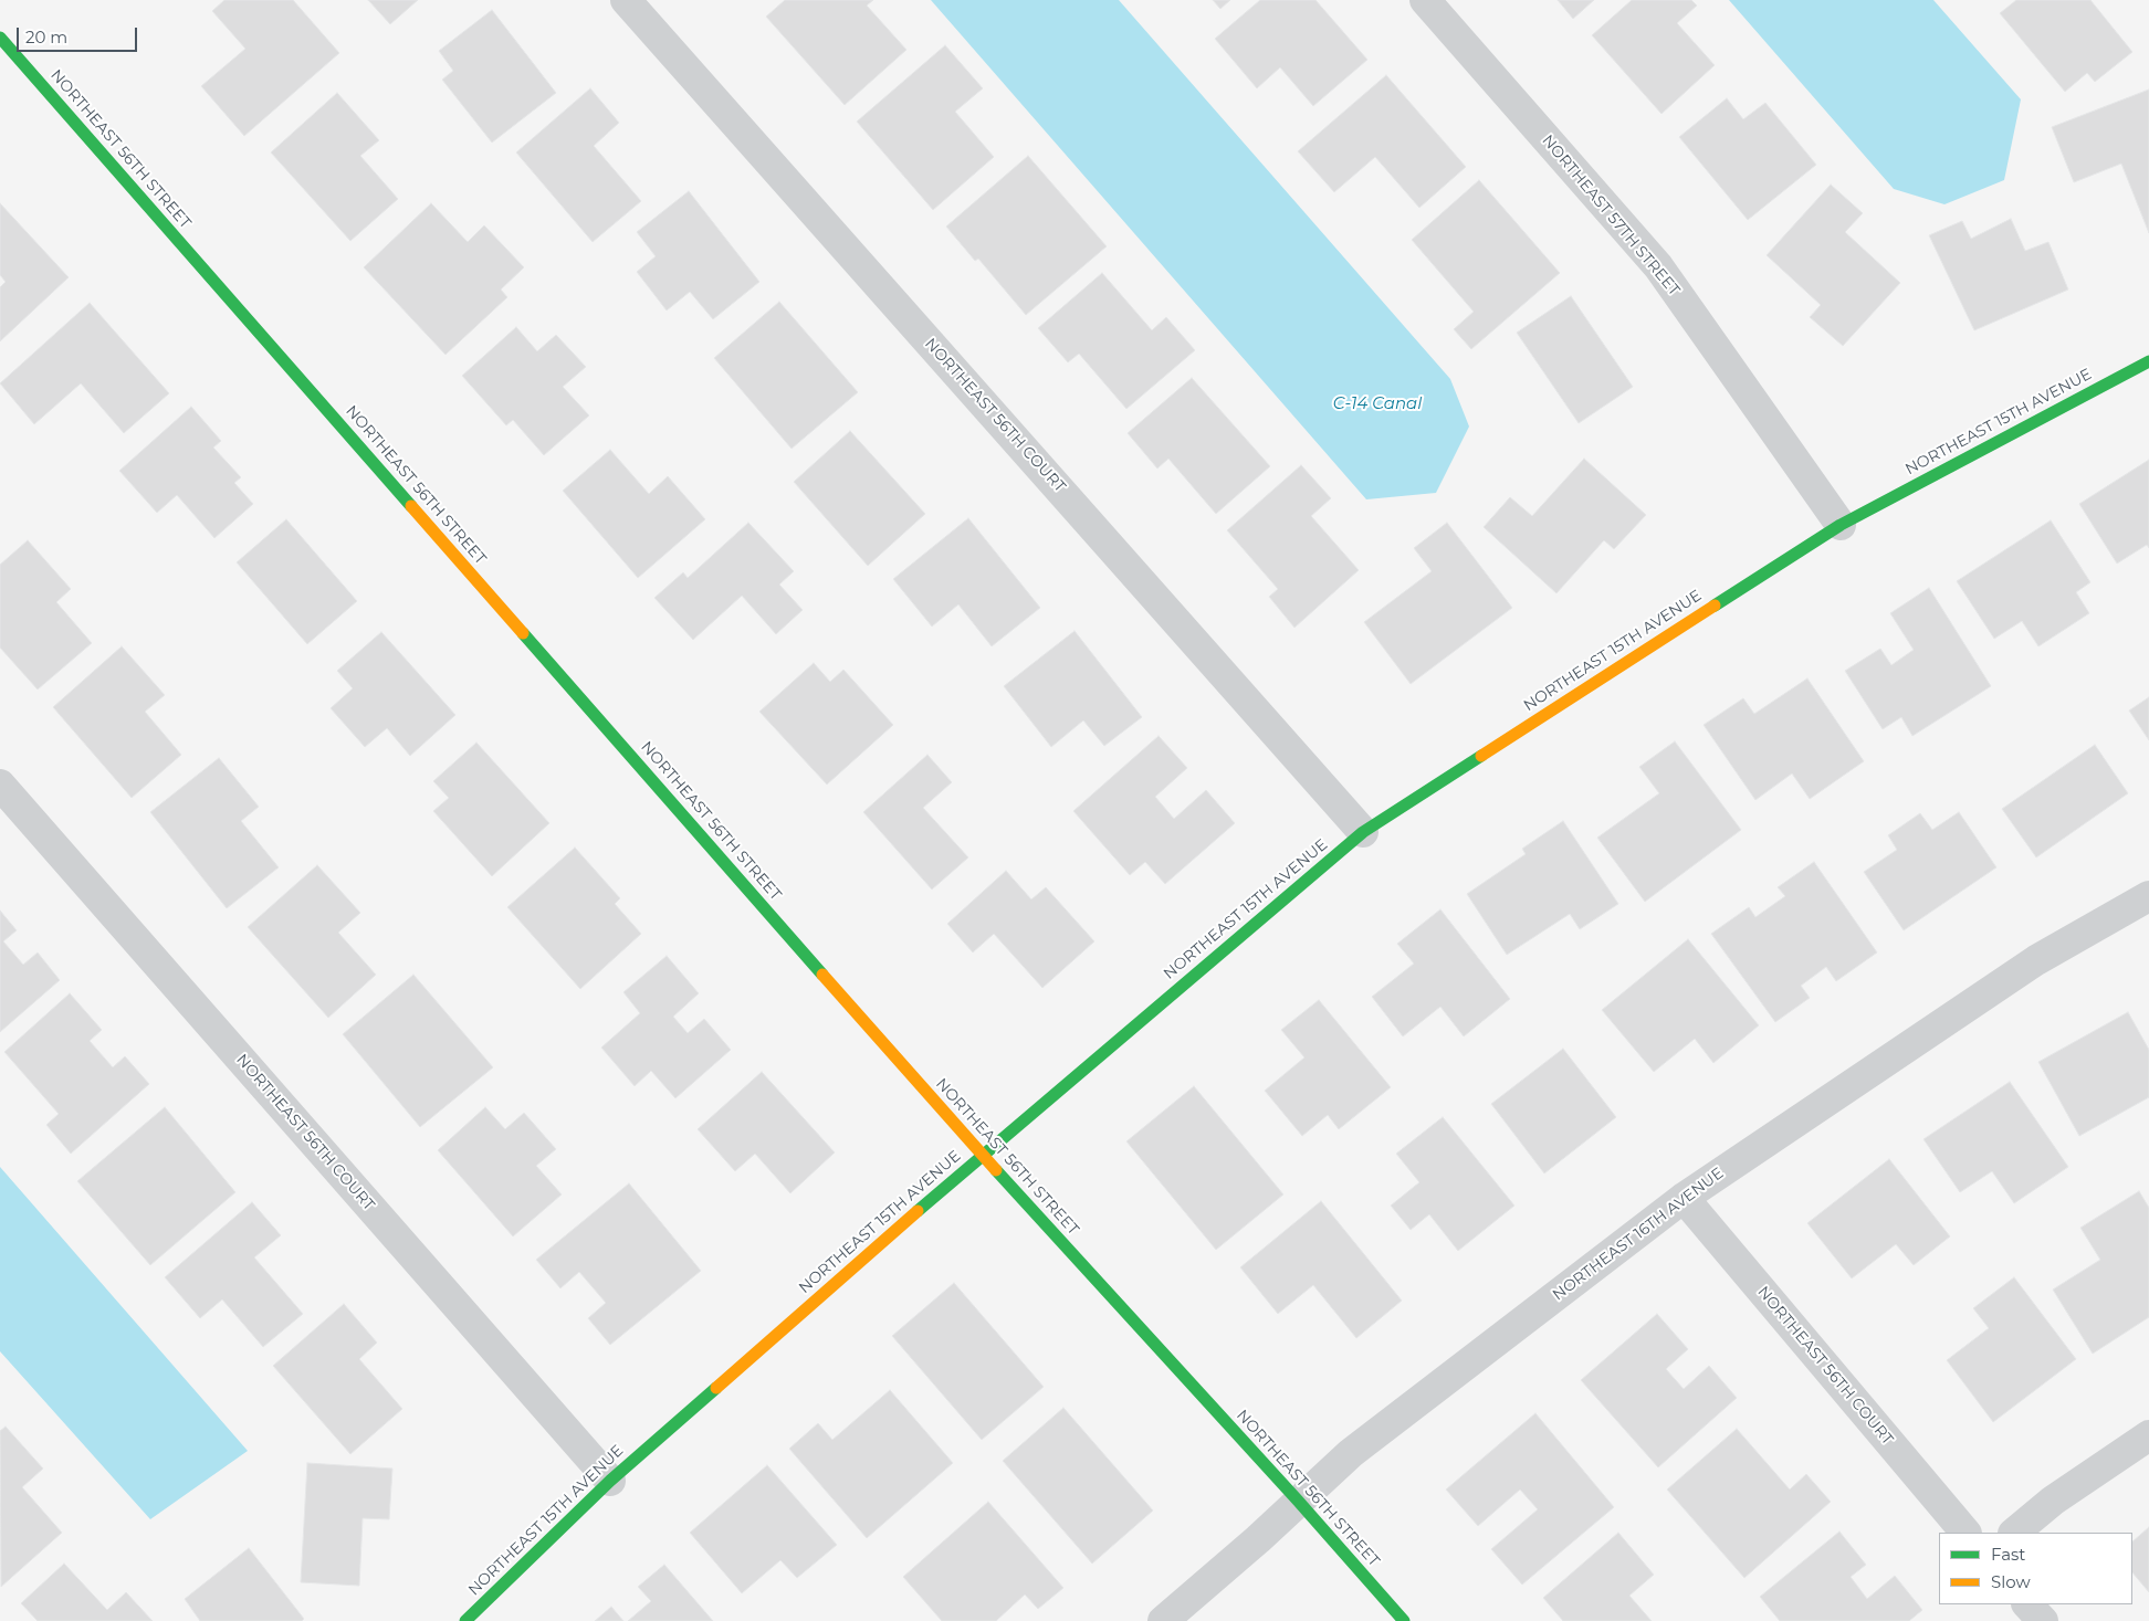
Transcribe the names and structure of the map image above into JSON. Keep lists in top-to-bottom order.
{
  "streets": {
    "street": [
      "NORTHEAST 56TH STREET",
      "NORTHEAST 57TH STREET",
      "NORTHEAST 56TH COURT",
      "NORTHEAST 15TH AVENUE",
      "NORTHEAST 16TH AVENUE"
    ]
  },
  "crossings": [
    ["NORTHEAST 56TH STREET", "NORTHEAST 15TH AVENUE"],
    ["NORTHEAST 56TH STREET", "NORTHEAST 16TH AVENUE"],
    ["NORTHEAST 57TH STREET", "NORTHEAST 15TH AVENUE"],
    ["NORTHEAST 56TH COURT", "NORTHEAST 15TH AVENUE"],
    ["NORTHEAST 56TH COURT", "NORTHEAST 16TH AVENUE"]
  ],
  "water": ["C-14 Canal"],
  "legend": ["Fast", "Slow"],
  "scale_bar": "20 m"
}
